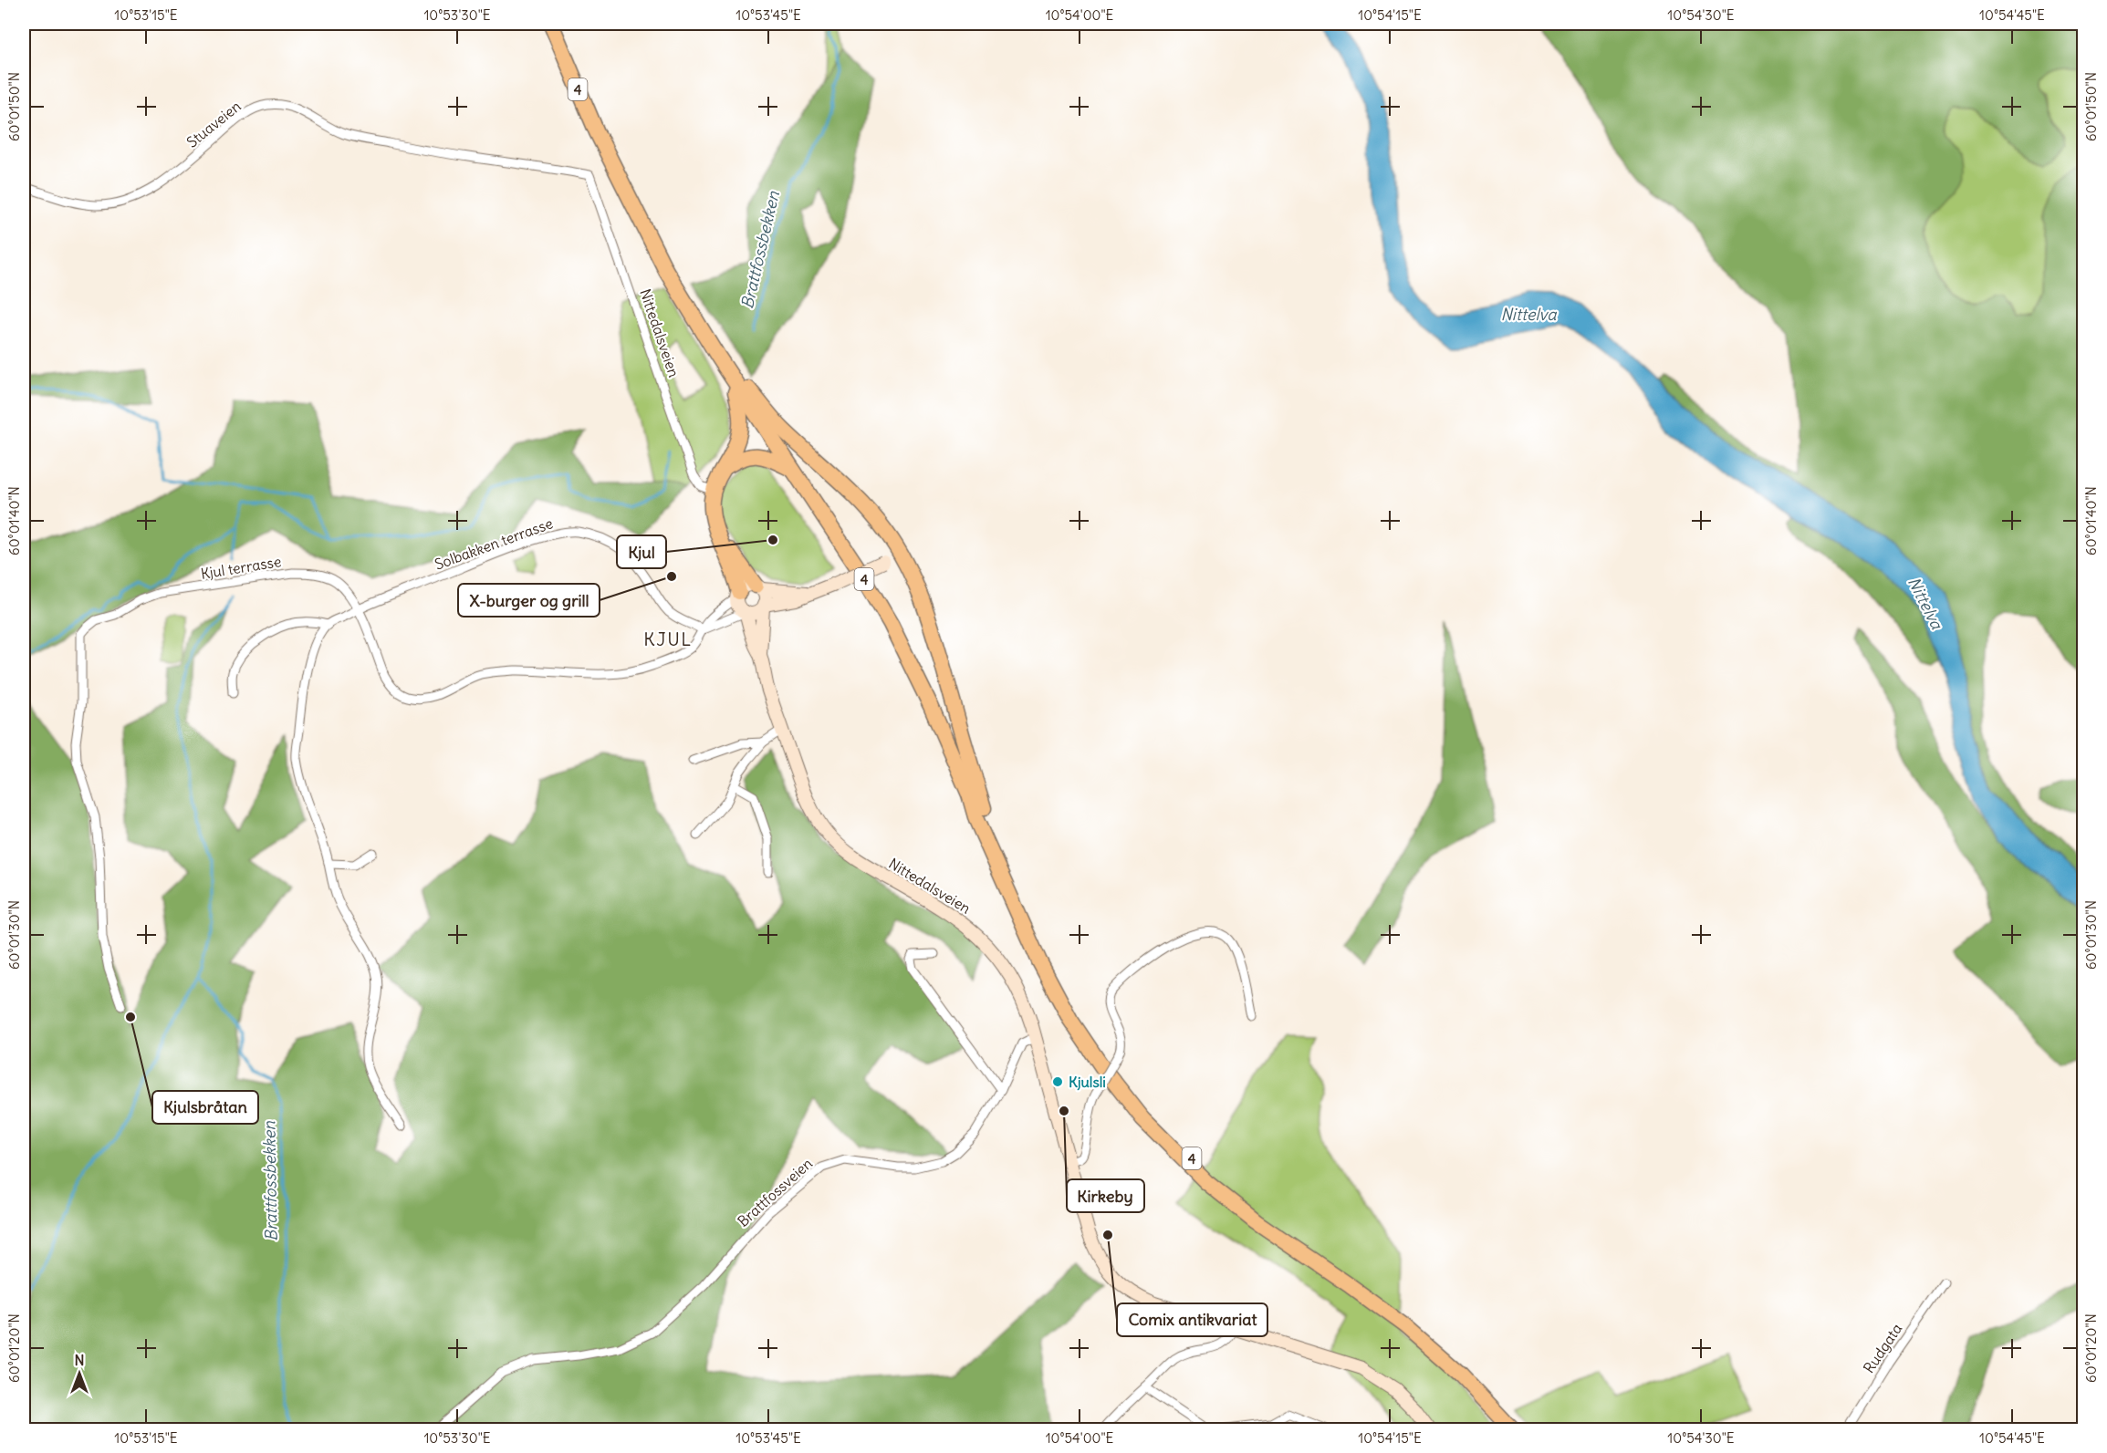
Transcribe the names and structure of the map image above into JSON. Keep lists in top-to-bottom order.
{
  "streets": {
    "highway": ["4"],
    "main road": ["Nittedalsveien"],
    "street": [
      "Stuaveien",
      "Solbakken terrasse",
      "Kjul terrasse",
      "Brattfossveien",
      "Rudgata"
    ]
  },
  "crossings": [
    ["4", "Nittedalsveien"],
    ["4", "Kjul terrasse"],
    ["Stuaveien", "Nittedalsveien"],
    ["Nittedalsveien", "Kjul terrasse"],
    ["Nittedalsveien", "Brattfossveien"],
    ["Solbakken terrasse", "Kjul terrasse"]
  ],
  "districts": ["KJUL"],
  "water": ["Brattfossbekken", "Nittelva"],
  "places": [
    "Kjul",
    "X-burger og grill",
    "Kjulsbråtan",
    "Kjulsli",
    "Kirkeby",
    "Comix antikvariat"
  ],
  "north": "top",
  "coordinates": [
    "10°53'15\"E",
    "10°53'30\"E",
    "10°53'45\"E",
    "10°54'00\"E",
    "10°54'15\"E",
    "10°54'30\"E",
    "10°54'45\"E",
    "60°01'50\"N",
    "60°01'40\"N",
    "60°01'30\"N",
    "60°01'20\"N"
  ]
}
